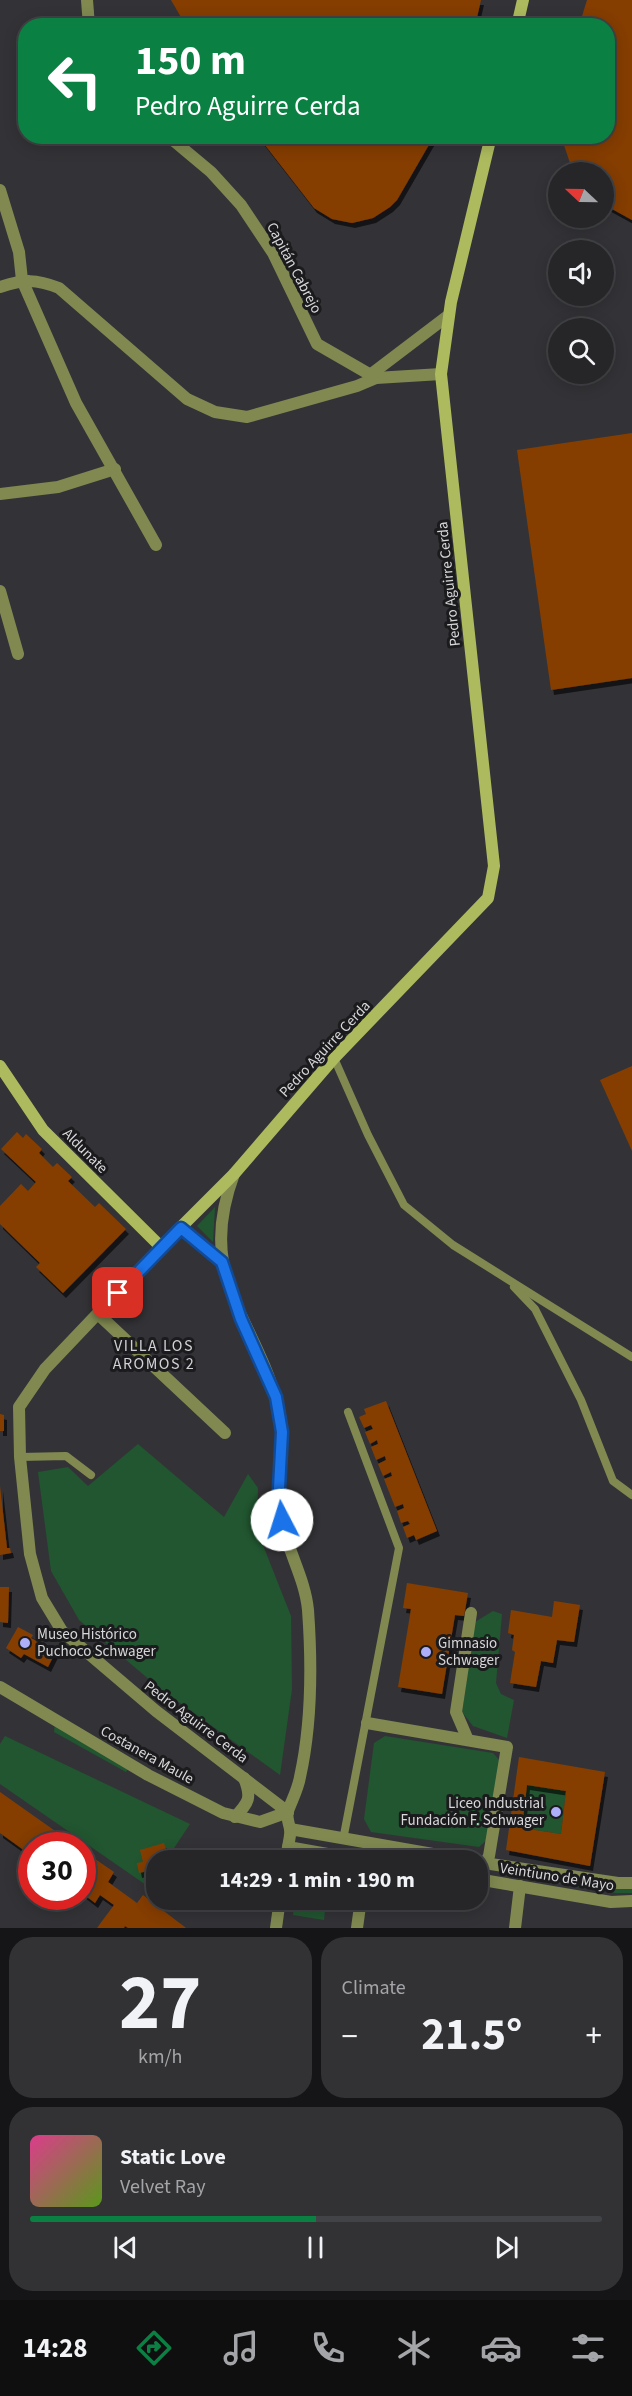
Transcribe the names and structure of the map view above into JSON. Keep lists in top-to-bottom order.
{
  "streets": {
    "street": [
      "Capitán Cabrejo",
      "Pedro Aguirre Cerda",
      "Aldunate",
      "Costanera Maule",
      "Veintiuno de Mayo"
    ]
  },
  "crossings": [
    ["Pedro Aguirre Cerda", "Aldunate"],
    ["Pedro Aguirre Cerda", "Costanera Maule"]
  ],
  "districts": ["VILLA LOS AROMOS 2"],
  "places": ["Museo Histórico Puchoco Schwager", "Gimnasio Schwager", "Liceo Industrial Fundación F. Schwager"],
  "north": "left",
  "page": {
    "turn": ["150 m", "Pedro Aguirre Cerda"],
    "limit": "30",
    "trip": "14:29 · 1 min · 190 m",
    "tile": [
      ["27", "km/h"],
      "Climate"
    ],
    "heat": ["−", "21.5°", "+"],
    "song": ["Static Love", "Velvet Ray"],
    "tabs": "14:28"
  }
}
